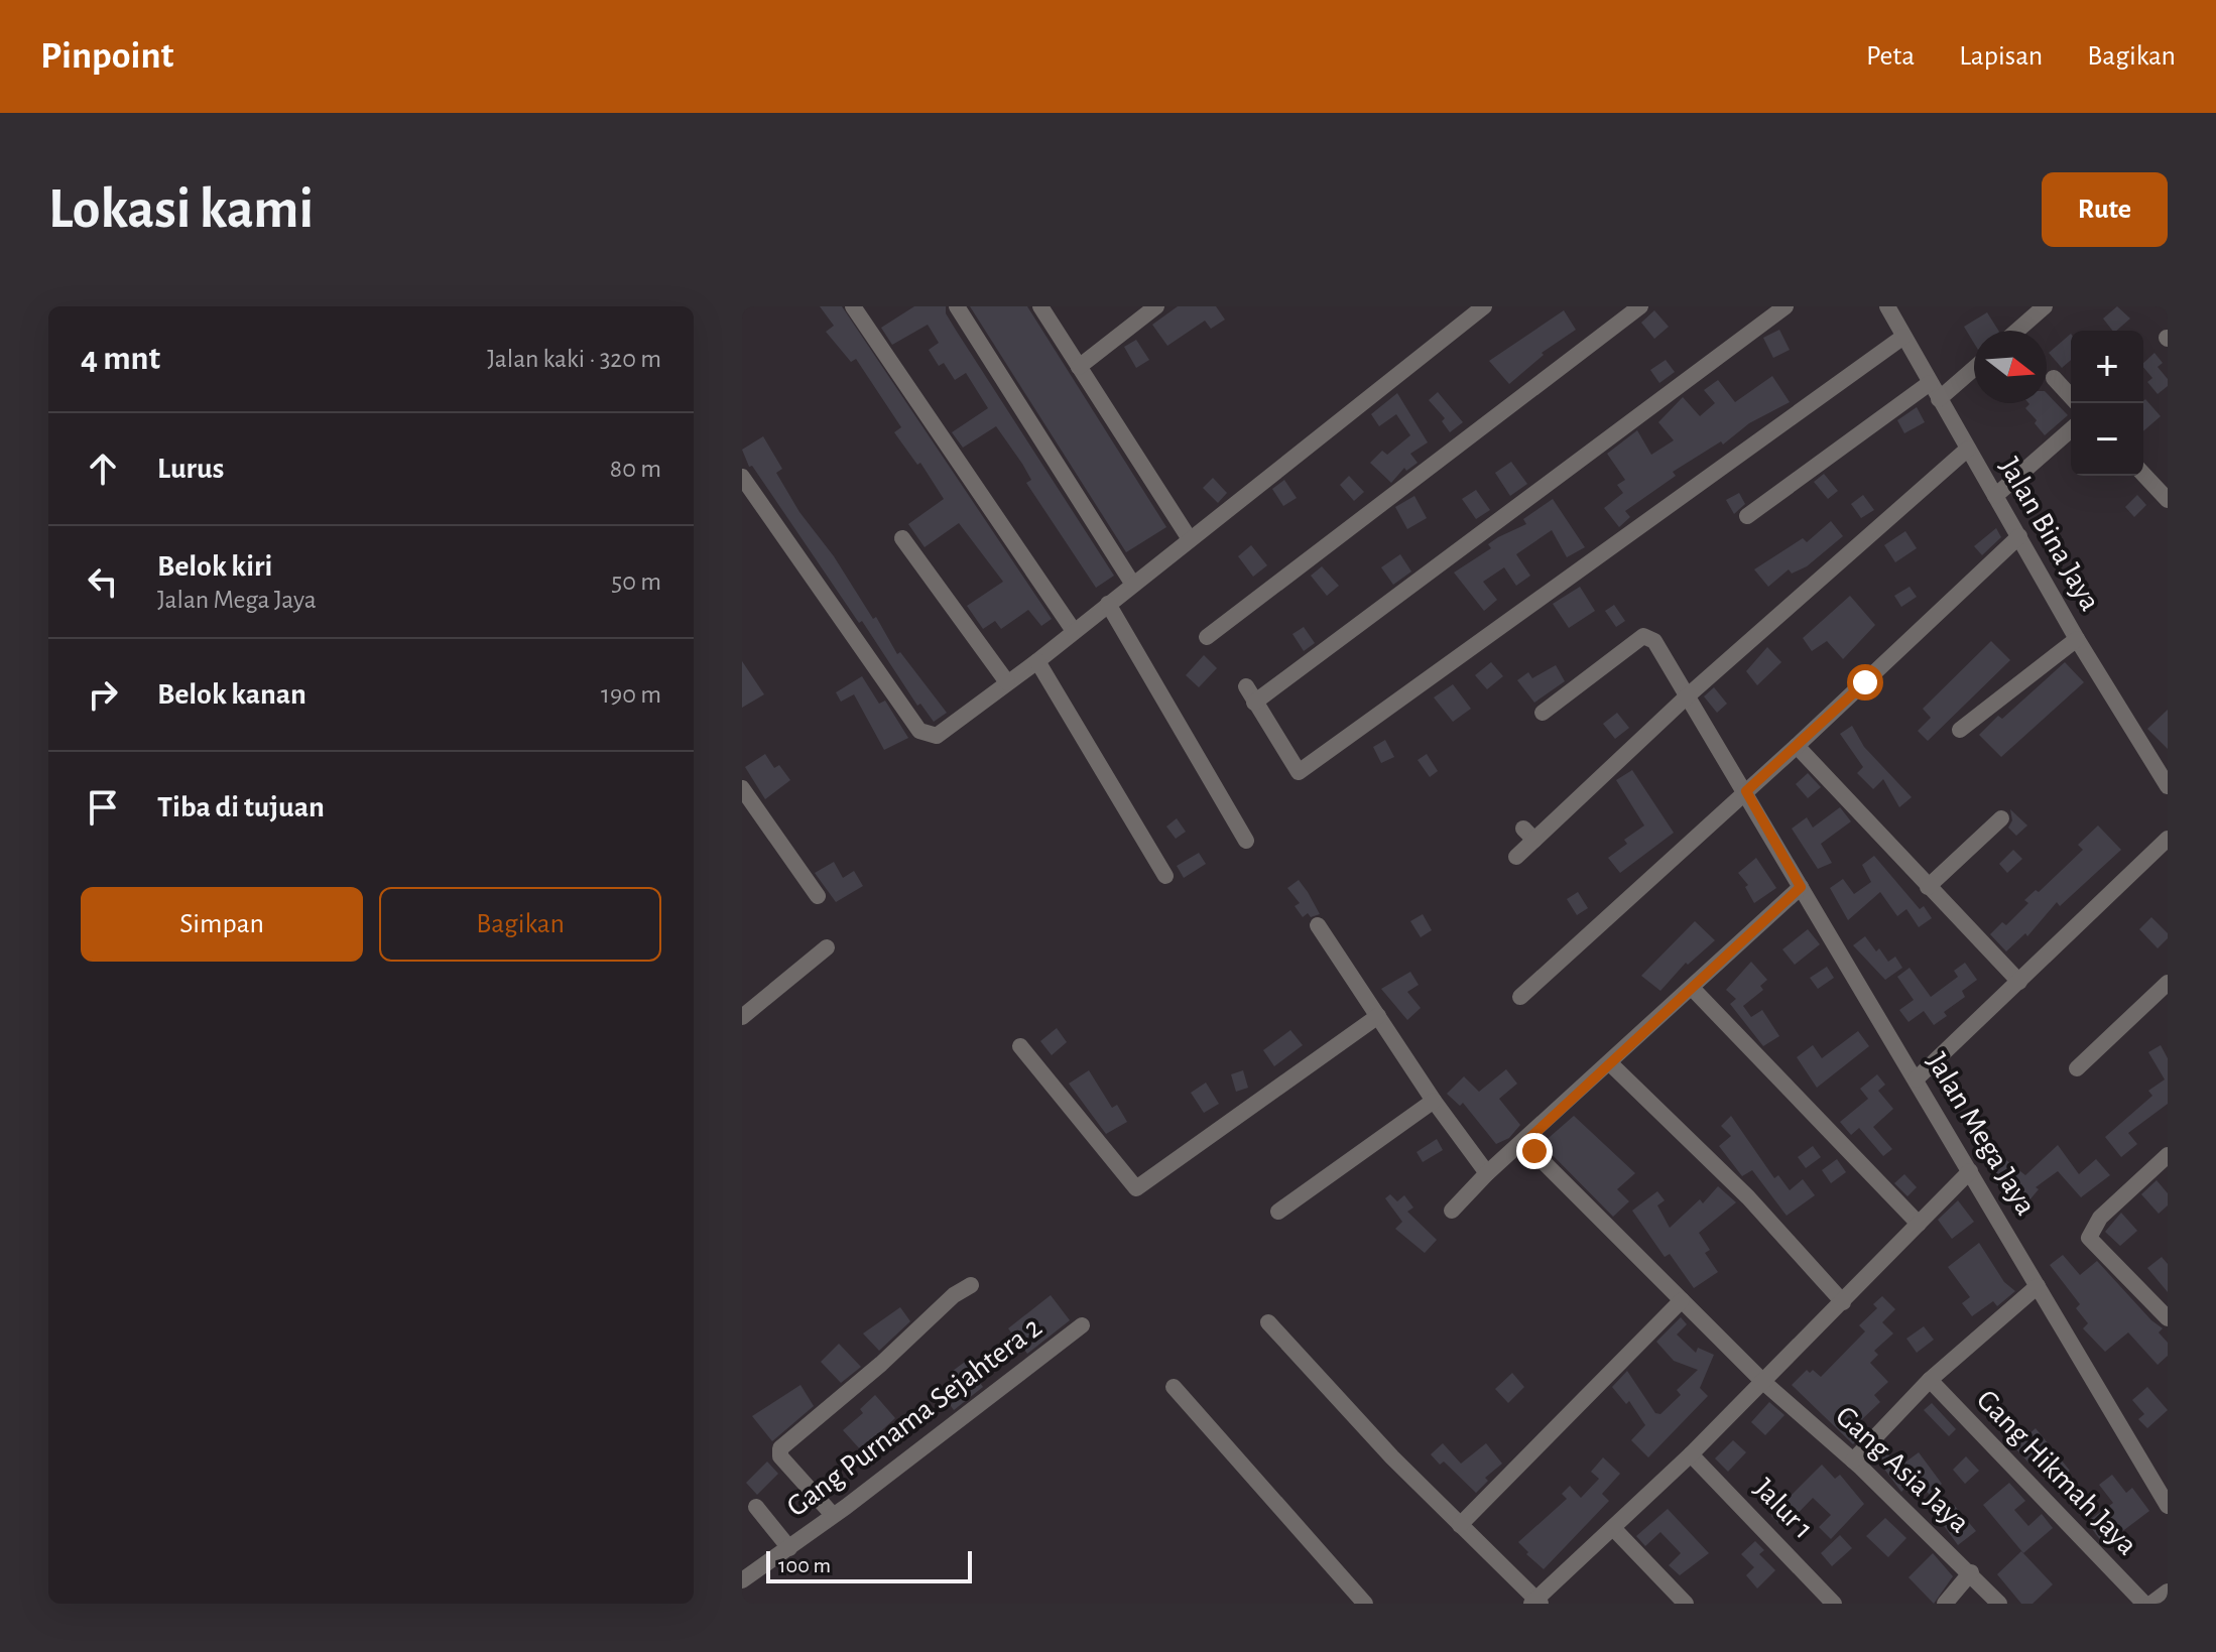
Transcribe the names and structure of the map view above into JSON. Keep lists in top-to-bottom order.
{
  "streets": {
    "street": [
      "Jalan Bina Jaya",
      "Jalan Mega Jaya",
      "Gang Purnama Sejahtera 2",
      "Gang Asia Jaya",
      "Gang Hikmah Jaya",
      "Jalur 1"
    ]
  },
  "scale_bar": "100 m",
  "north": "right",
  "page": {
    "header": "Pinpoint",
    "nav": ["Peta", "Lapisan", "Bagikan"],
    "buttons": [
      "Rute",
      ["Simpan", "Bagikan"]
    ],
    "title": "Lokasi kami",
    "heading": ["4 mnt", "Jalan kaki · 320 m"],
    "map_buttons": ["+", "−"],
    "list": [
      ["Lurus", "80 m"],
      ["Belok kiri", "Jalan Mega Jaya", "50 m"],
      ["Belok kanan", "190 m"],
      "Tiba di tujuan"
    ],
    "scale": "100 m"
  }
}
